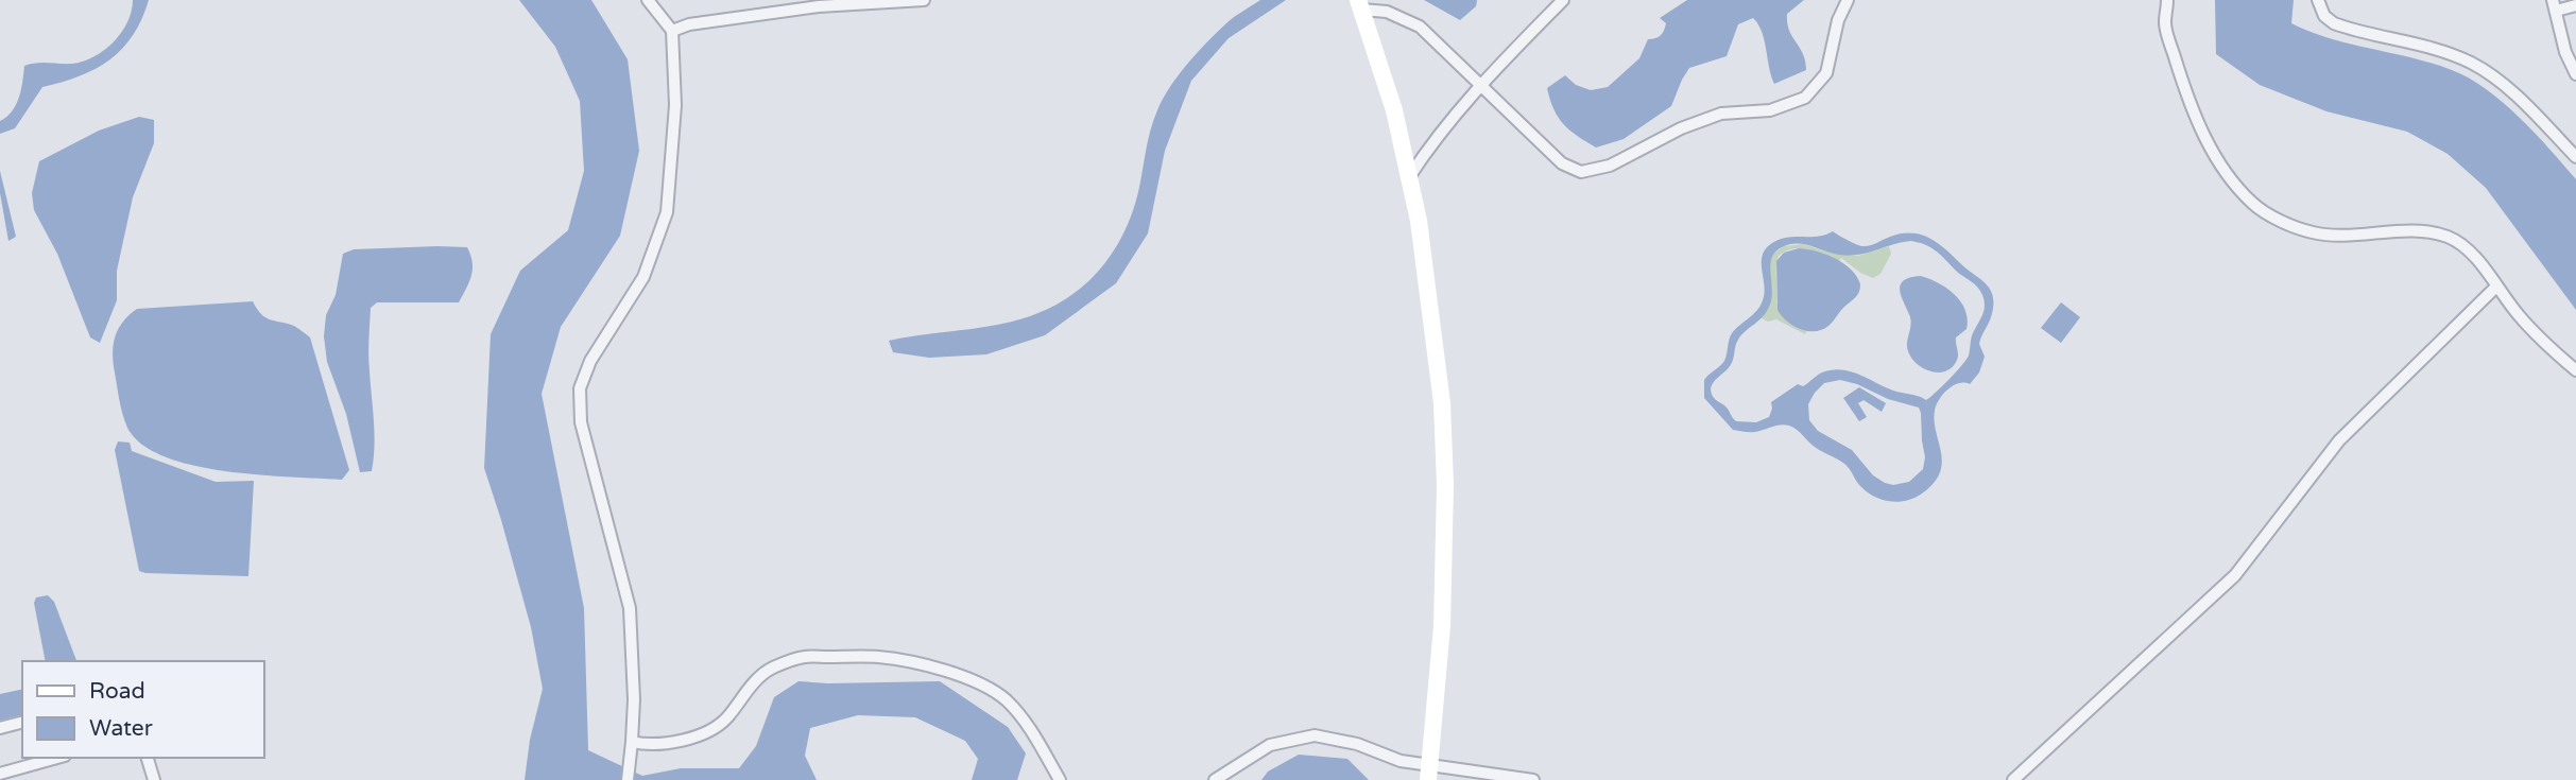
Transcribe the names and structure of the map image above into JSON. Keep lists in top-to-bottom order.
{
  "legend": ["Road", "Water"]
}
